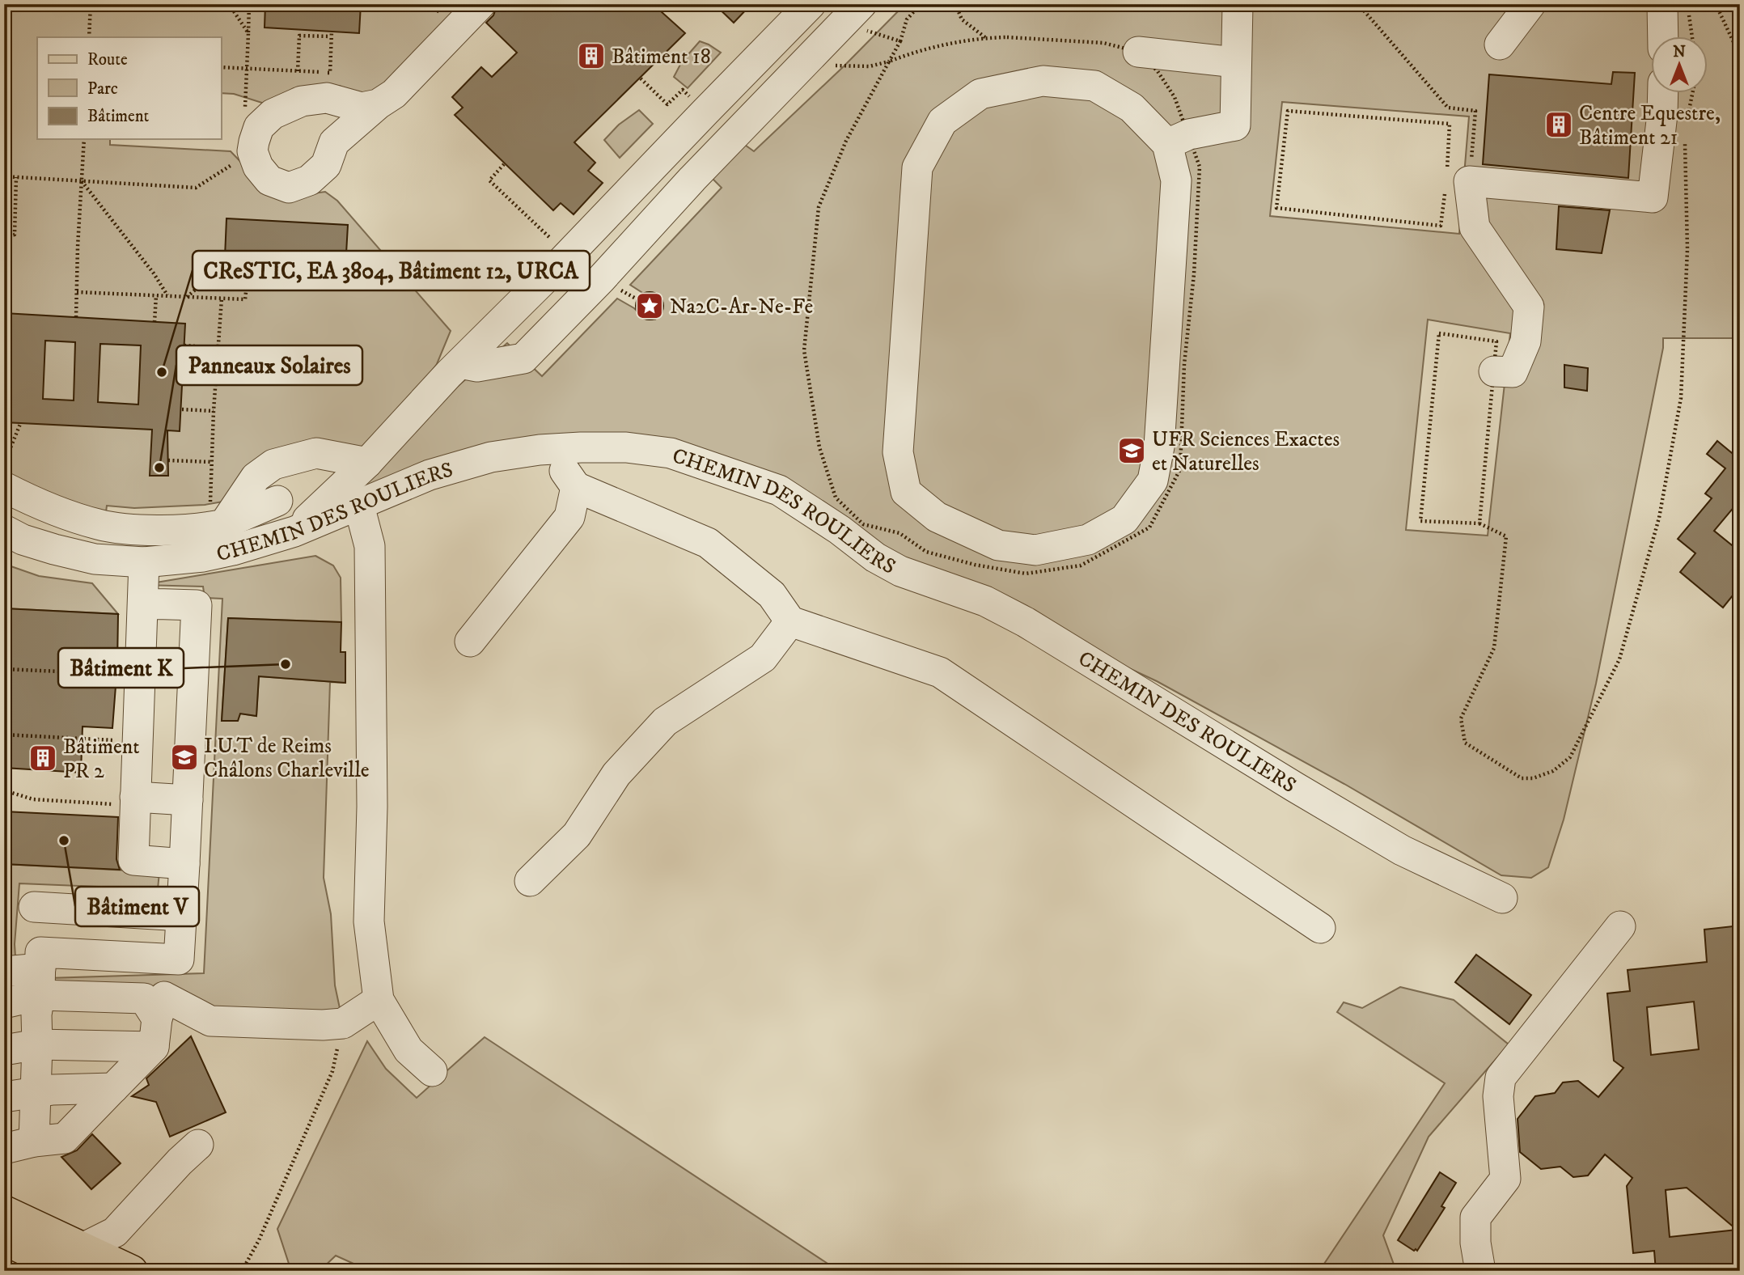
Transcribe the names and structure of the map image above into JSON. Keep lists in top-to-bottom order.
{
  "streets": {
    "street": ["CHEMIN DES ROULIERS"]
  },
  "places": {
    "building": ["Bâtiment 18", "Centre Equestre, Bâtiment 21", "Bâtiment PR 2"],
    "place": ["Na2C-Ar-Ne-Fe"],
    "other": [
      "CReSTIC, EA 3804, Bâtiment 12, URCA",
      "Panneaux Solaires",
      "Bâtiment K",
      "Bâtiment V"
    ],
    "school or university": ["UFR Sciences Exactes et Naturelles", "I.U.T de Reims Châlons Charleville"]
  },
  "legend": ["Route", "Parc", "Bâtiment"],
  "north": "top"
}
